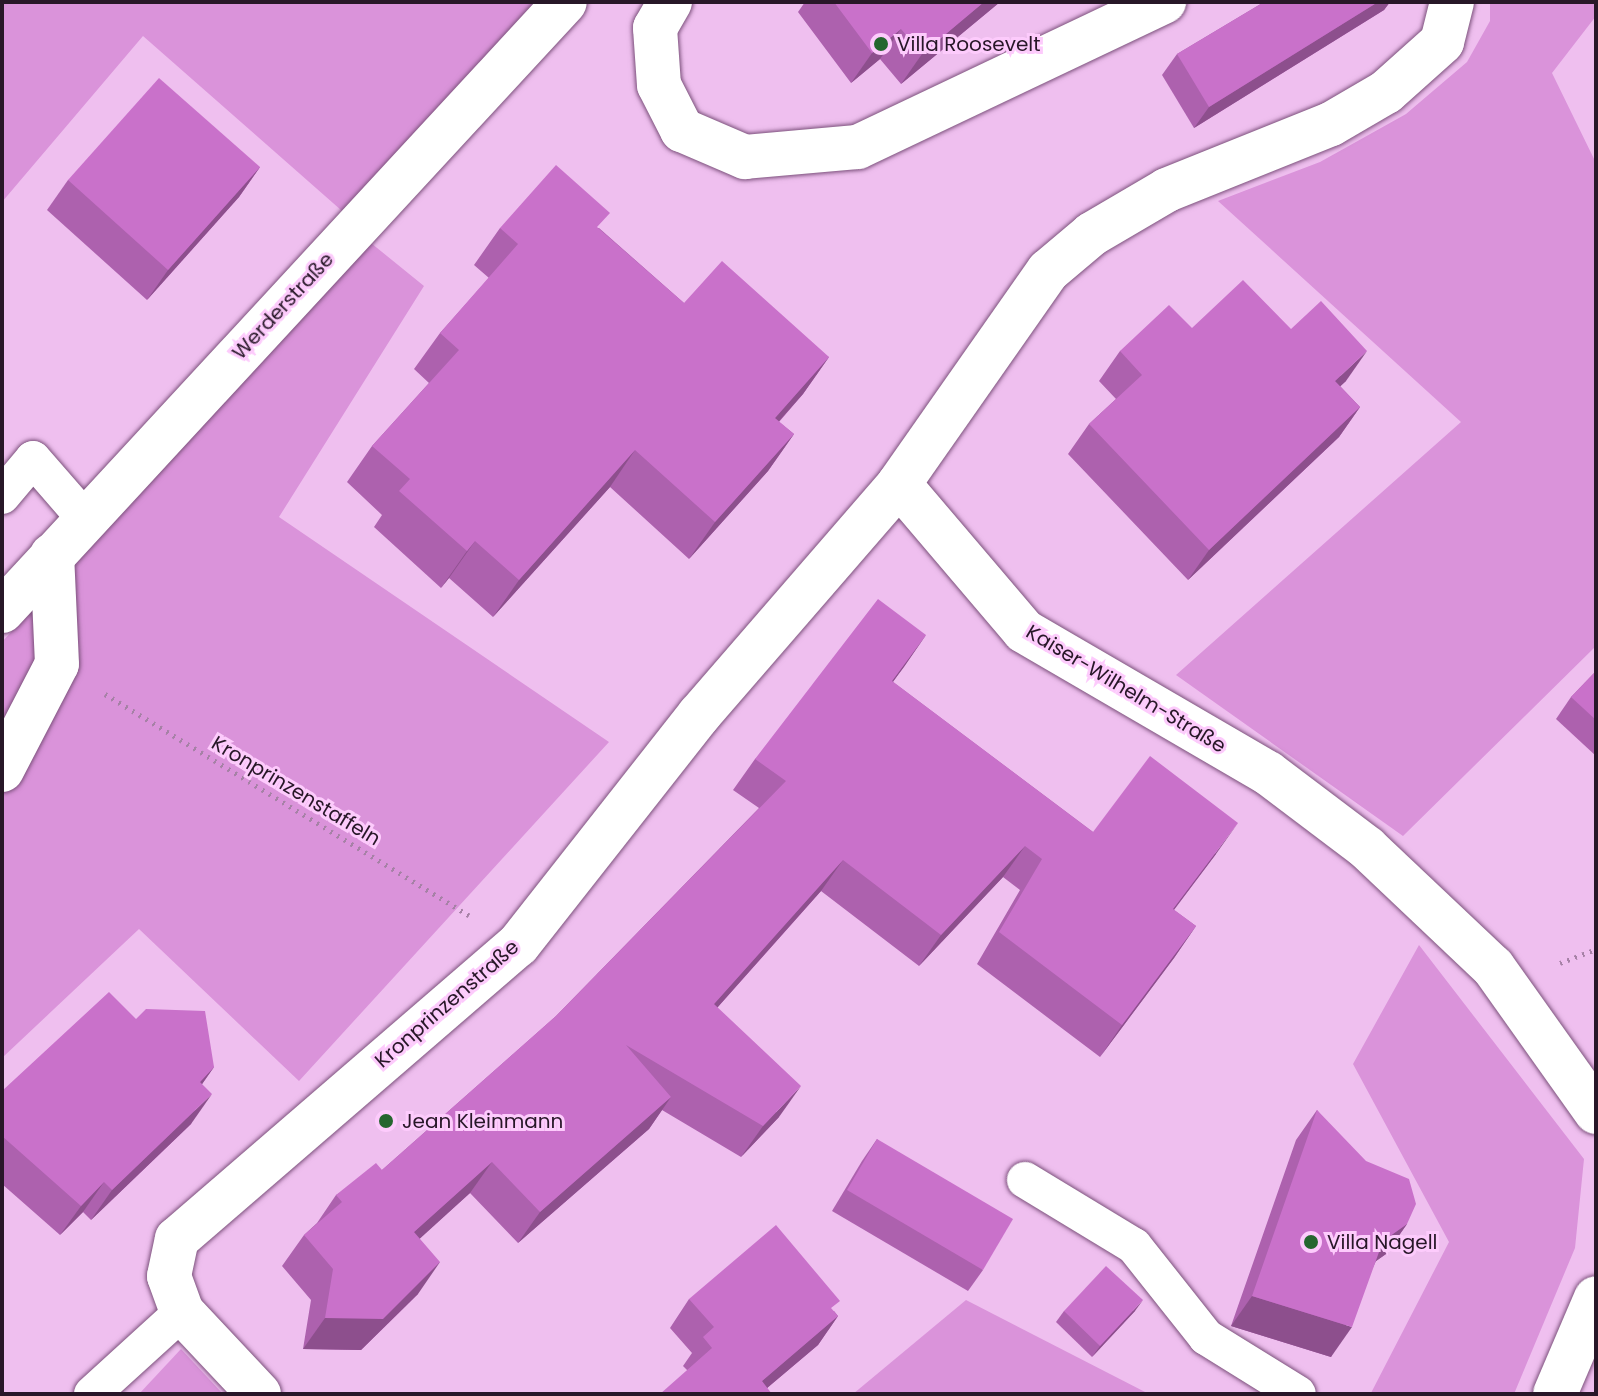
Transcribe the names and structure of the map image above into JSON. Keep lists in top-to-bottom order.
{
  "streets": {
    "street": ["Werderstraße", "Kaiser-Wilhelm-Straße", "Kronprinzenstraße"],
    "path": ["Kronprinzenstaffeln"]
  },
  "crossings": [
    ["Kaiser-Wilhelm-Straße", "Kronprinzenstraße"],
    ["Kronprinzenstaffeln", "Kronprinzenstraße"]
  ],
  "places": ["Villa Roosevelt", "Jean Kleinmann", "Villa Nagell"]
}
